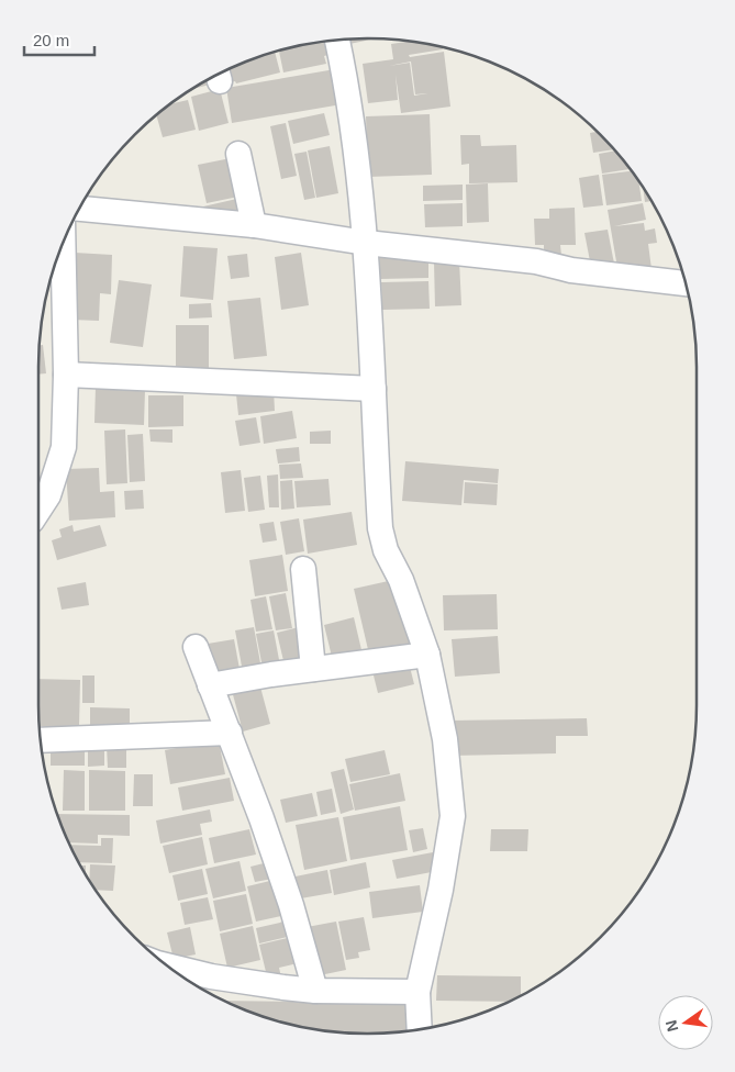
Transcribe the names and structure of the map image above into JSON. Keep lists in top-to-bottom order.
{
  "scale_bar": "20 m",
  "north": "left"
}
